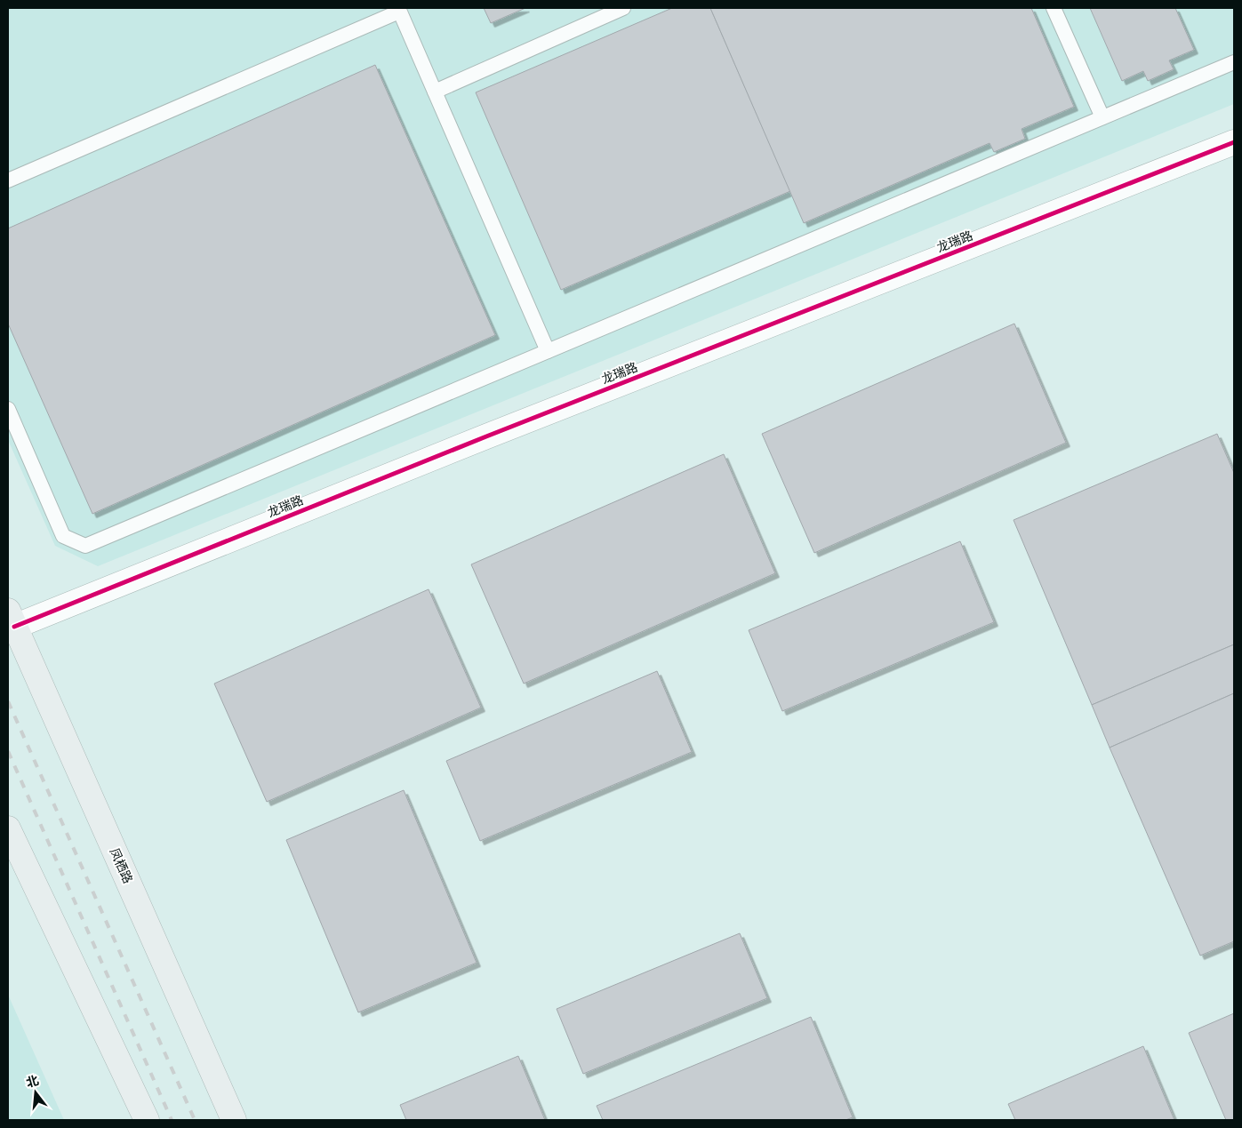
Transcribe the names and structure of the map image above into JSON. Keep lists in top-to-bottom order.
{
  "streets": {
    "main road": ["凤栖路"],
    "street": ["龙瑞路"]
  },
  "crossings": [
    ["龙瑞路", "凤栖路"]
  ],
  "north": "top"
}
